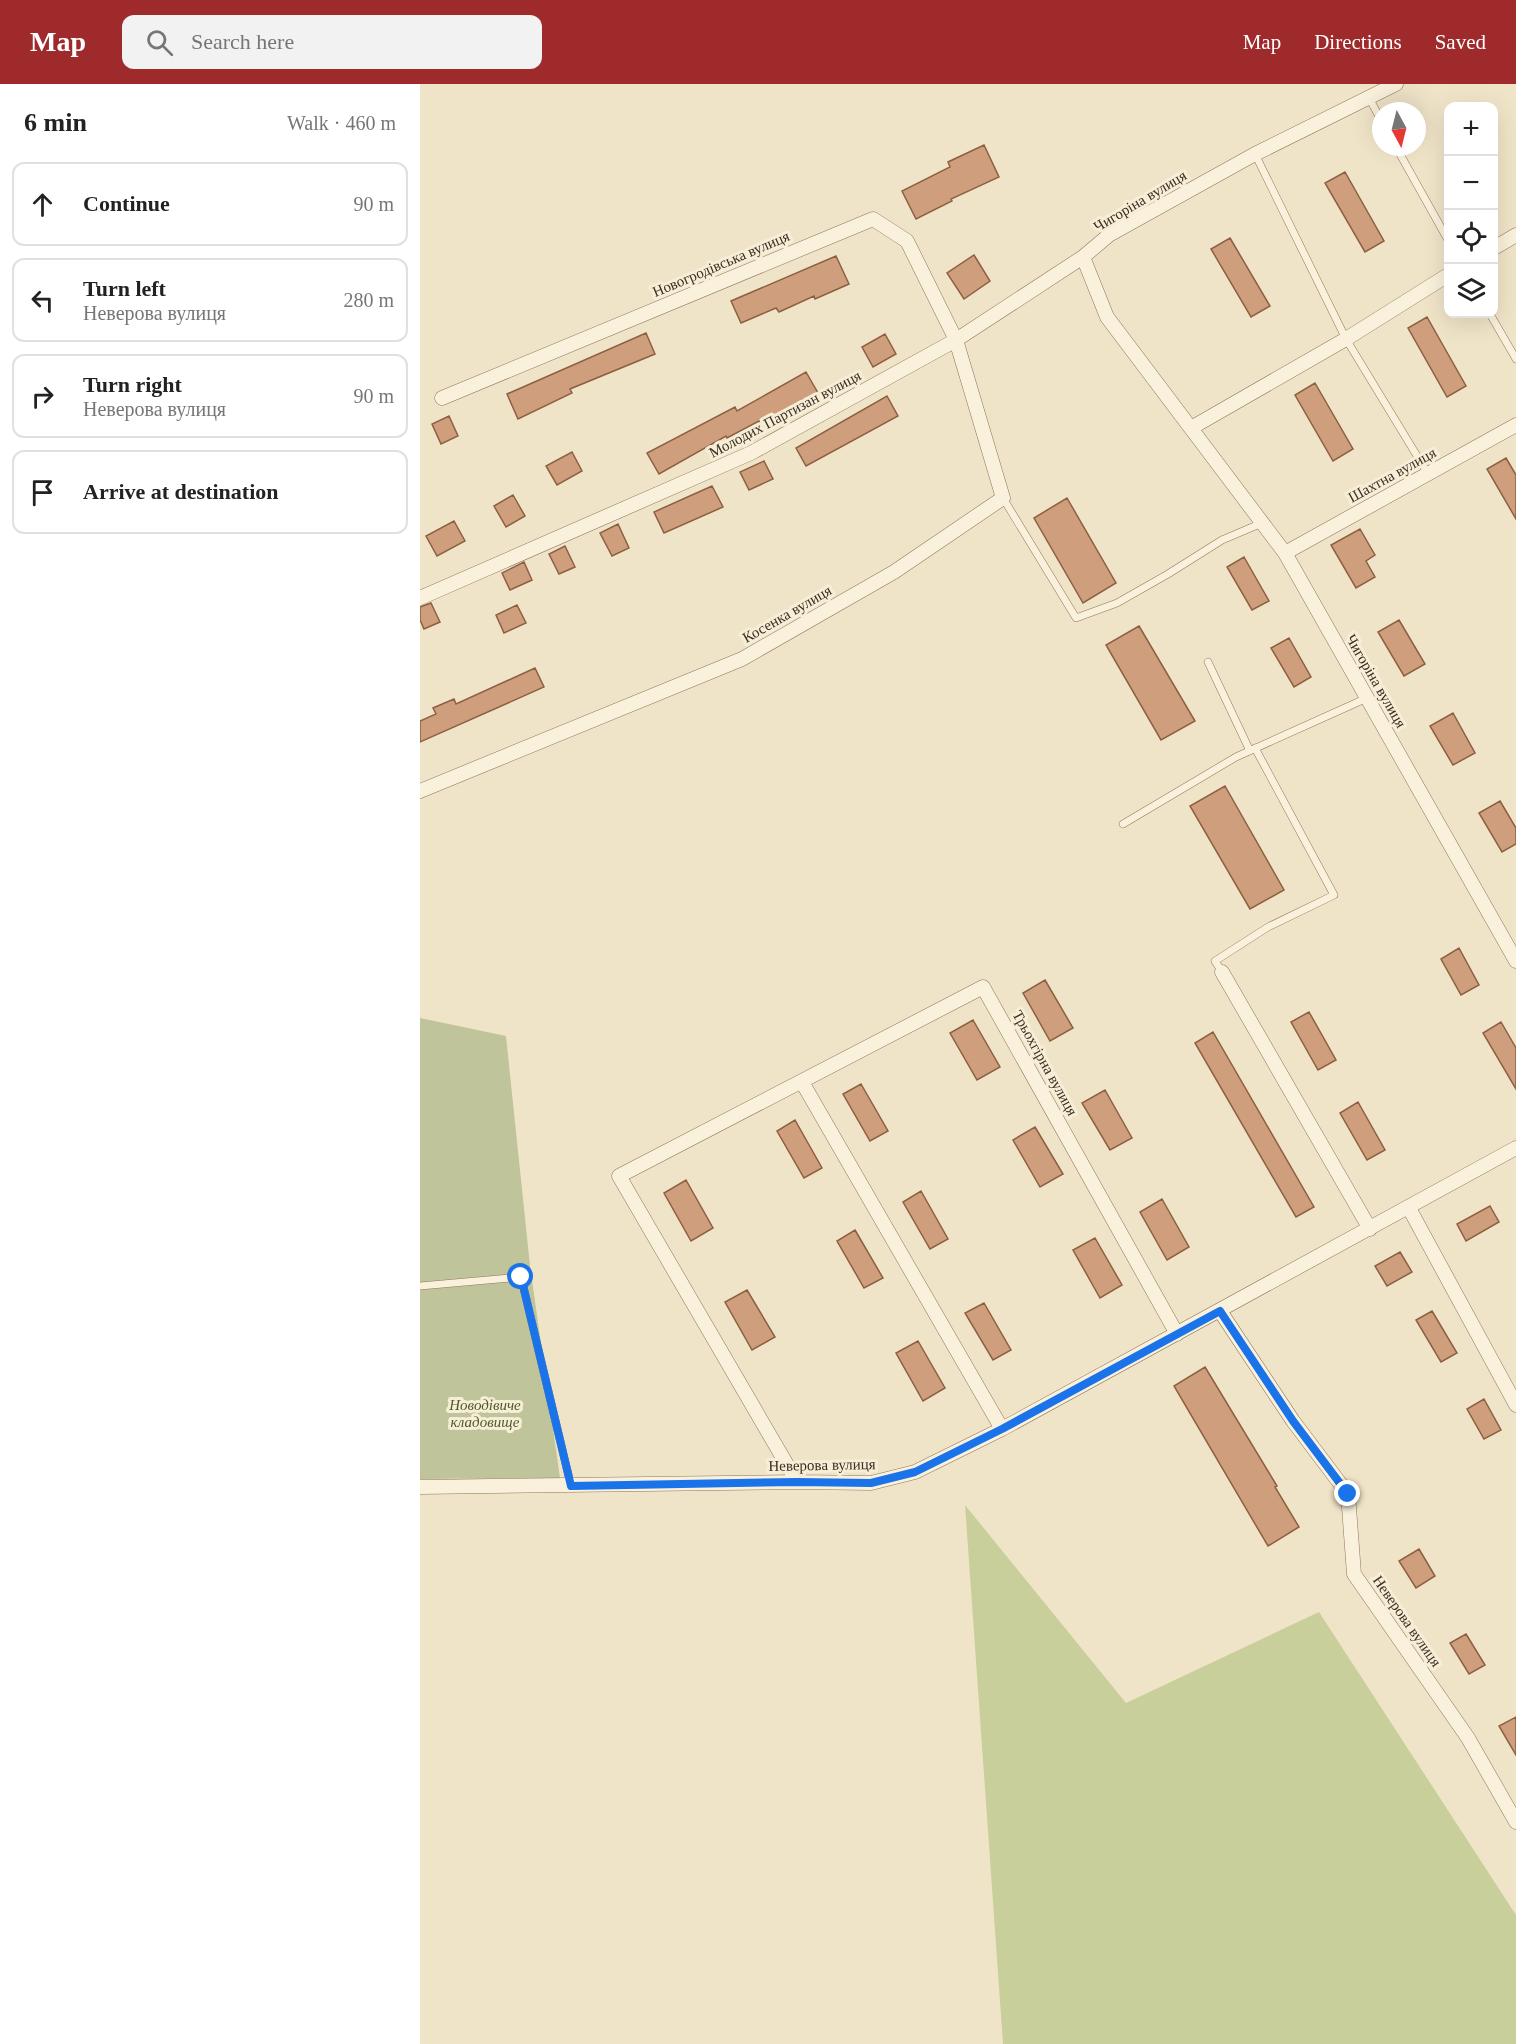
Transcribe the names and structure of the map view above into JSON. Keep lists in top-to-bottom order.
{
  "streets": {
    "street": [
      "Чигоріна вулиця",
      "Новогродівська вулиця",
      "Молодих Партизан вулиця",
      "Шахтна вулиця",
      "Косенка вулиця",
      "Трьохгірна вулиця",
      "Неверова вулиця"
    ]
  },
  "crossings": [
    ["Чигоріна вулиця", "Молодих Партизан вулиця"],
    ["Чигоріна вулиця", "Шахтна вулиця"],
    ["Новогродівська вулиця", "Молодих Партизан вулиця"],
    ["Трьохгірна вулиця", "Неверова вулиця"]
  ],
  "parks": ["Новодівиче кладовище"],
  "north": "bottom",
  "page": {
    "header": "Map",
    "search": "Search here",
    "nav": ["Map", "Directions", "Saved"],
    "heading": ["6 min", "Walk · 460 m"],
    "map_buttons": ["+", "−"],
    "list": [
      ["Continue", "90 m"],
      ["Turn left", "Неверова вулиця", "280 m"],
      ["Turn right", "Неверова вулиця", "90 m"],
      "Arrive at destination"
    ]
  }
}
